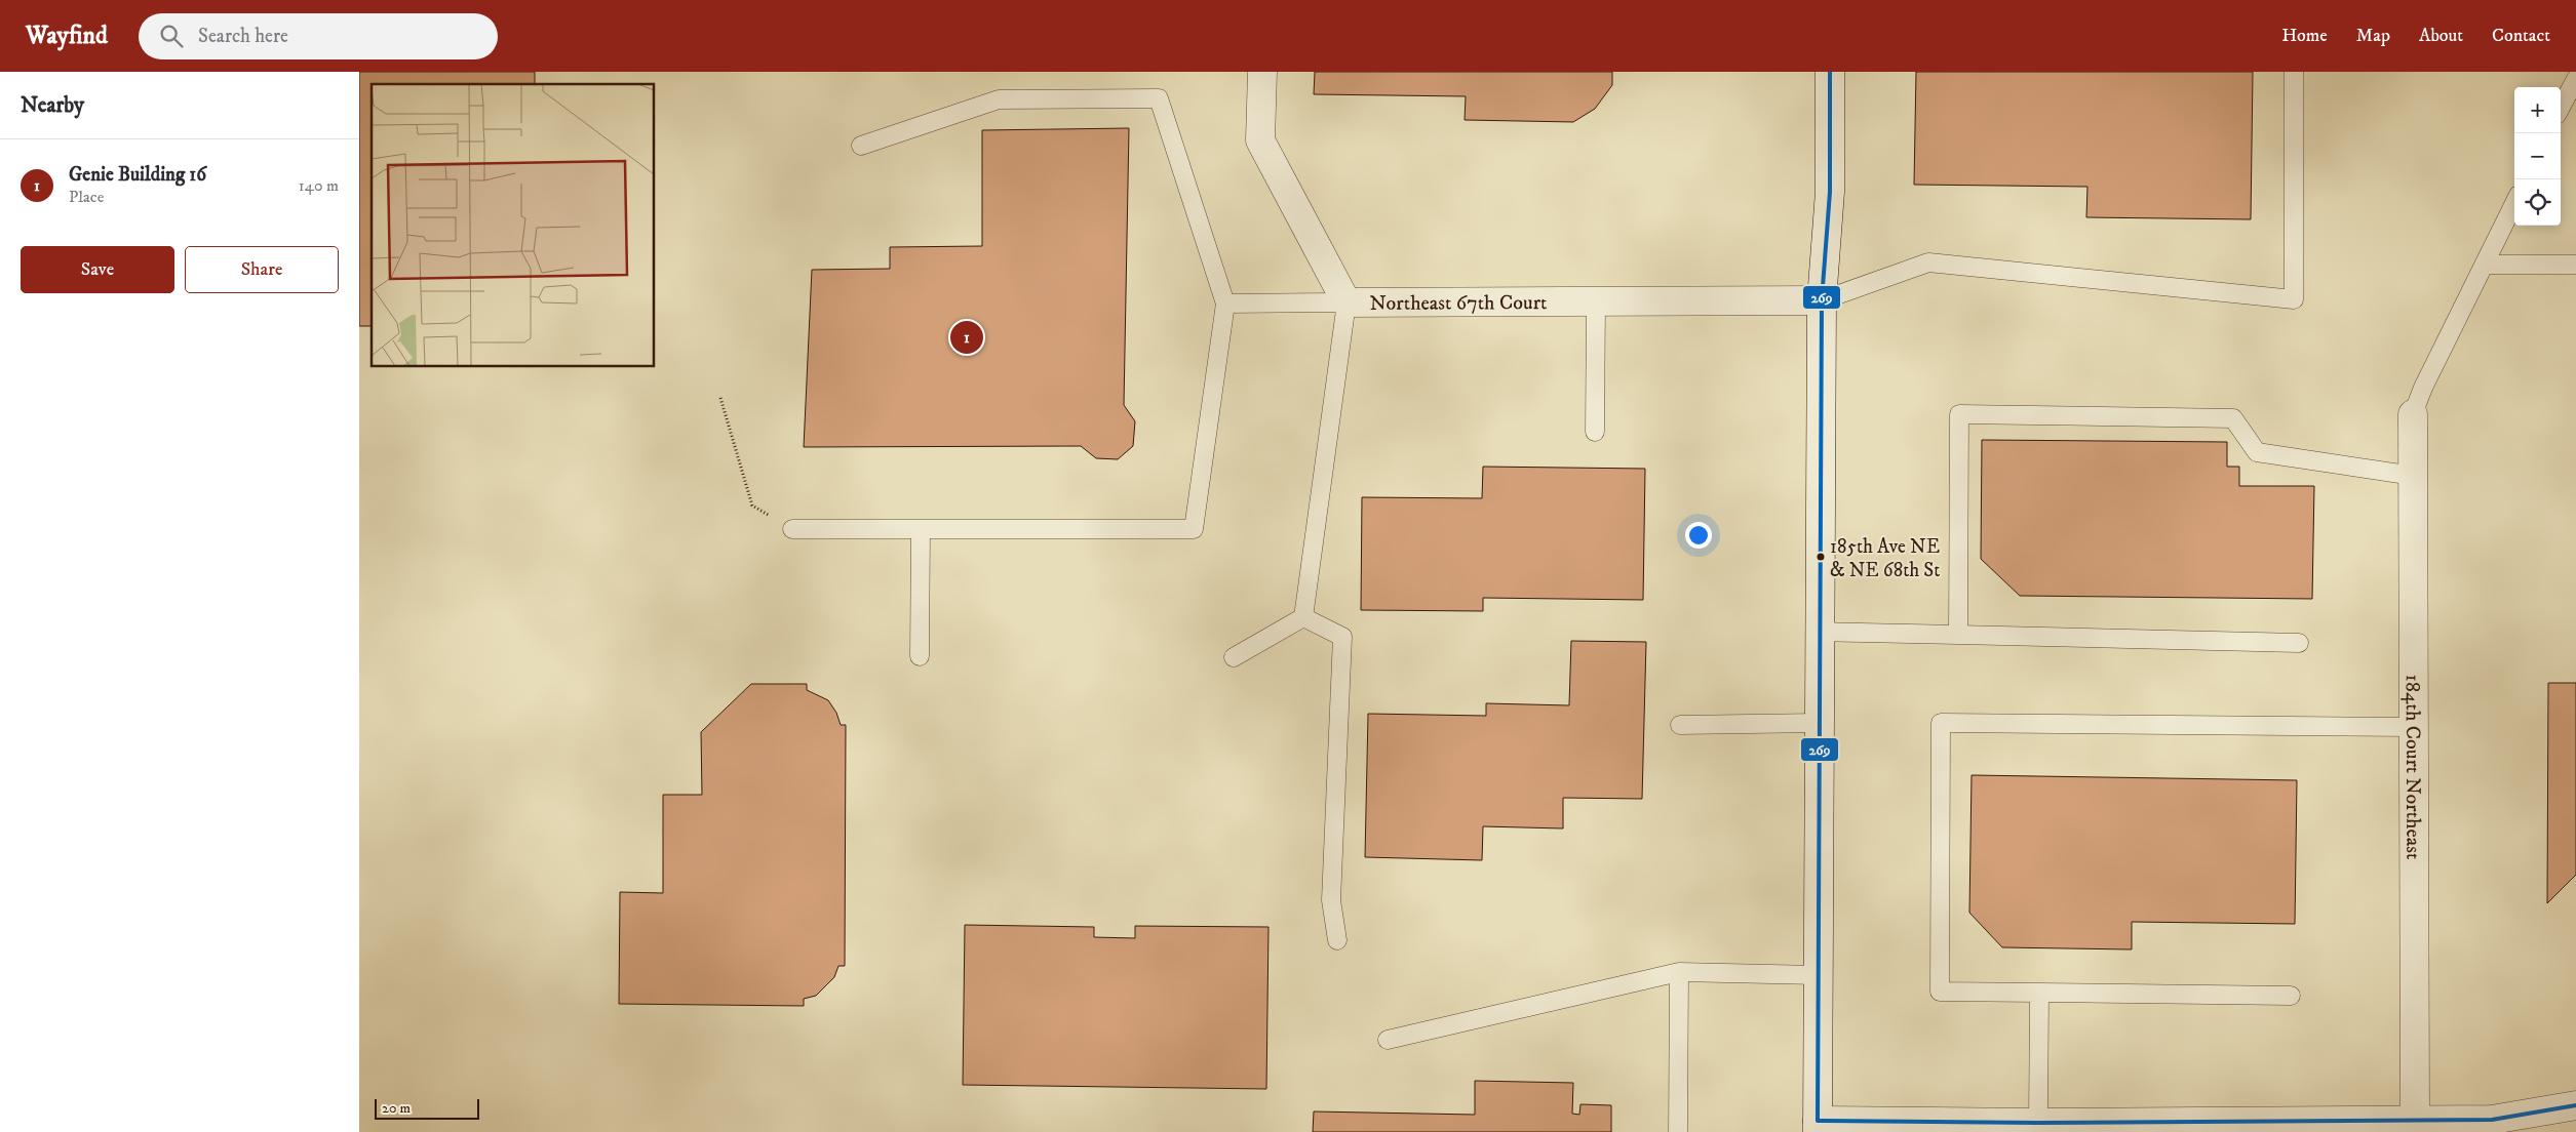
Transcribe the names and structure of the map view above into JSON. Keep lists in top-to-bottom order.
{
  "streets": {
    "street": ["Northeast 67th Court", "184th Court Northeast"]
  },
  "places": ["185th Ave NE & NE 68th St"],
  "lines": ["transit line 269"],
  "scale_bar": "20 m",
  "page": {
    "header": "Wayfind",
    "search": "Search here",
    "nav": [
      "Home",
      "Map",
      "About",
      "Contact"
    ],
    "heading": "Nearby",
    "map_buttons": ["+", "−"],
    "list": [
      {
        "mark": "1",
        "name": "Genie Building 16",
        "note": "Place",
        "value": "140 m"
      }
    ],
    "buttons": ["Save", "Share"],
    "pins": "1",
    "scale": "20 m"
  }
}
